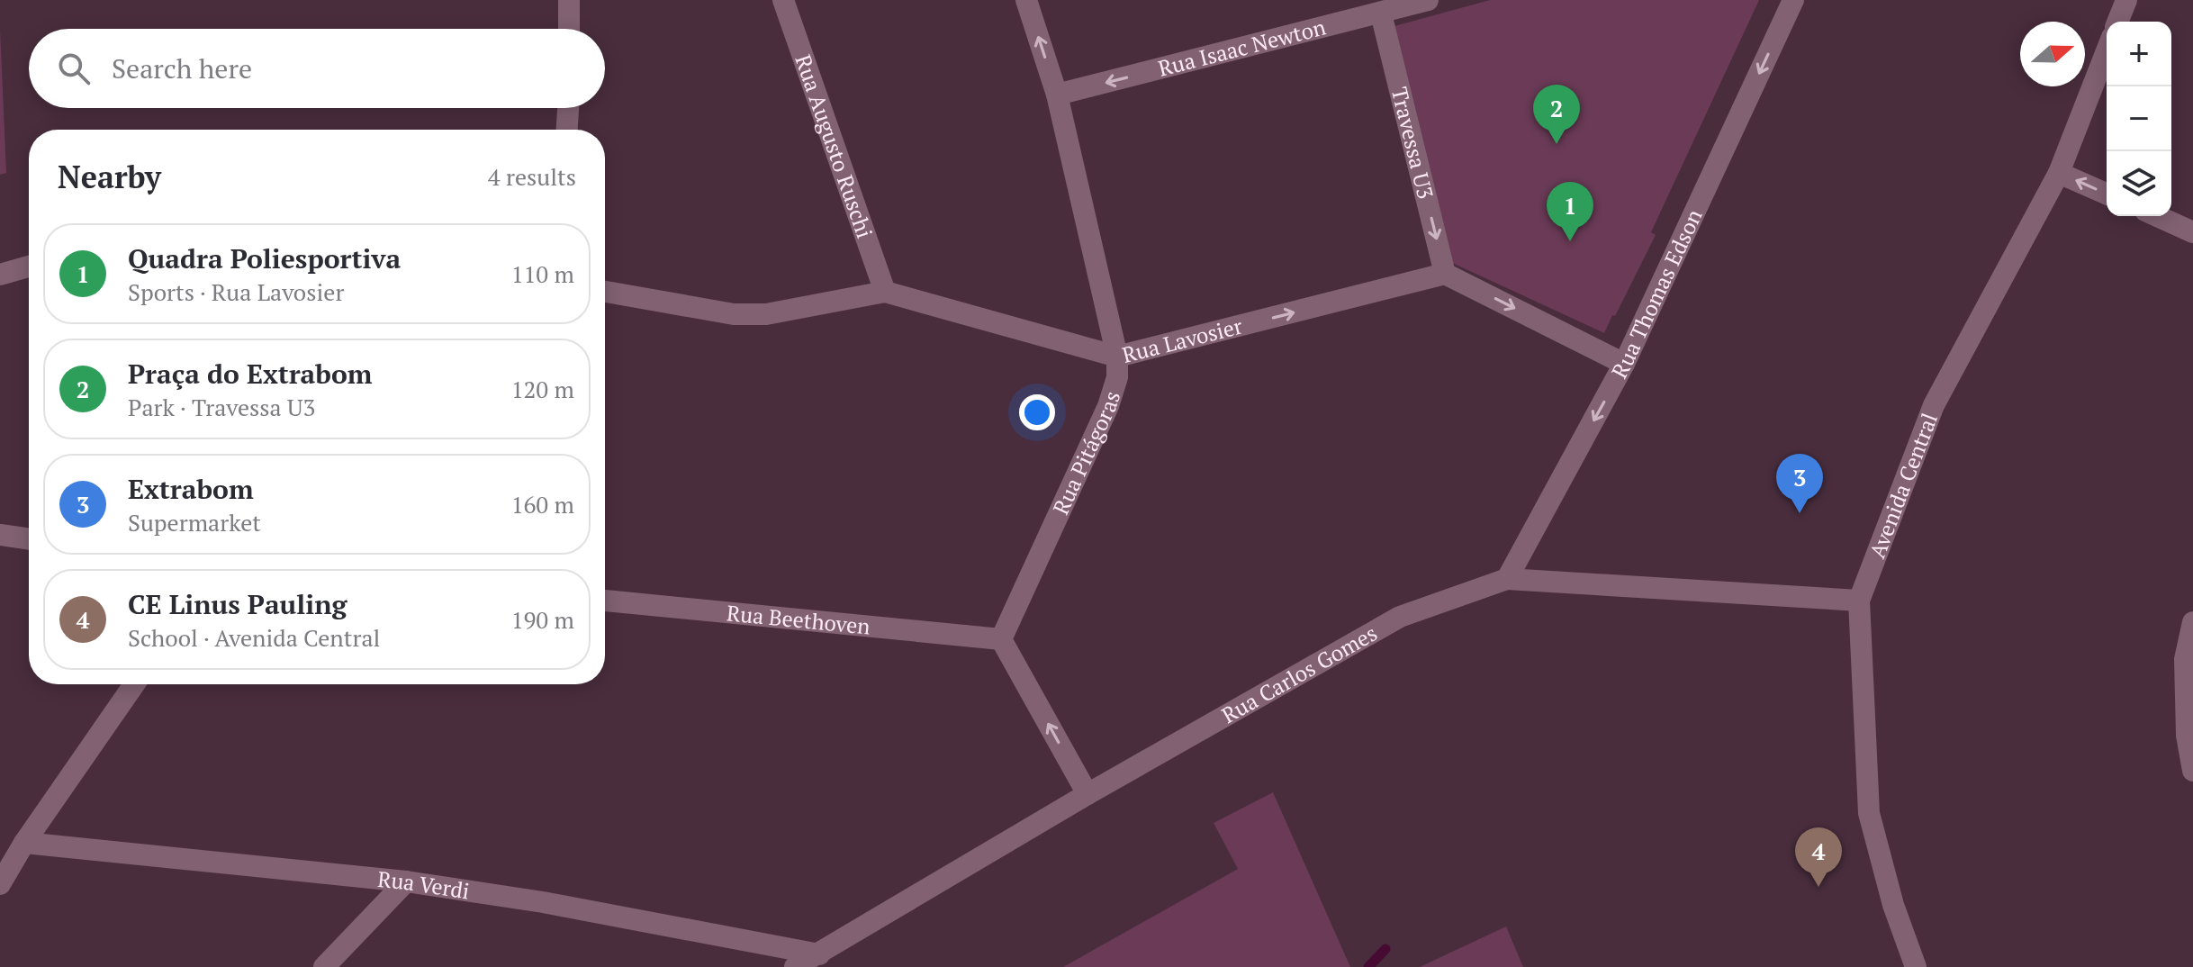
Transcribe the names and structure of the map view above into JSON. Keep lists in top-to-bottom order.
{
  "streets": {
    "street": [
      "Rua Isaac Newton",
      "Travessa U3",
      "Rua Augusto Ruschi",
      "Rua Thomas Edson",
      "Rua Lavosier",
      "Rua Pitágoras",
      "Avenida Central",
      "Rua Beethoven",
      "Rua Carlos Gomes",
      "Rua Verdi"
    ]
  },
  "crossings": [
    ["Rua Isaac Newton", "Travessa U3"],
    ["Rua Isaac Newton", "Rua Pitágoras"],
    ["Travessa U3", "Rua Lavosier"],
    ["Rua Augusto Ruschi", "Rua Lavosier"],
    ["Rua Thomas Edson", "Rua Carlos Gomes"],
    ["Rua Lavosier", "Rua Pitágoras"],
    ["Rua Pitágoras", "Rua Beethoven"],
    ["Avenida Central", "Rua Carlos Gomes"],
    ["Rua Carlos Gomes", "Rua Verdi"]
  ],
  "one_way": [
    "Rua Isaac Newton",
    "Travessa U3",
    "Rua Thomas Edson",
    "Rua Lavosier"
  ],
  "north": "right",
  "page": {
    "map_buttons": ["+", "−"],
    "search": "Search here",
    "pins": [
      "2",
      "1",
      "3",
      "4"
    ],
    "heading": ["Nearby", "4 results"],
    "list": [
      {
        "mark": "1",
        "name": "Quadra Poliesportiva",
        "note": "Sports · Rua Lavosier",
        "value": "110 m"
      },
      {
        "mark": "2",
        "name": "Praça do Extrabom",
        "note": "Park · Travessa U3",
        "value": "120 m"
      },
      {
        "mark": "3",
        "name": "Extrabom",
        "note": "Supermarket",
        "value": "160 m"
      },
      {
        "mark": "4",
        "name": "CE Linus Pauling",
        "note": "School · Avenida Central",
        "value": "190 m"
      }
    ]
  }
}
